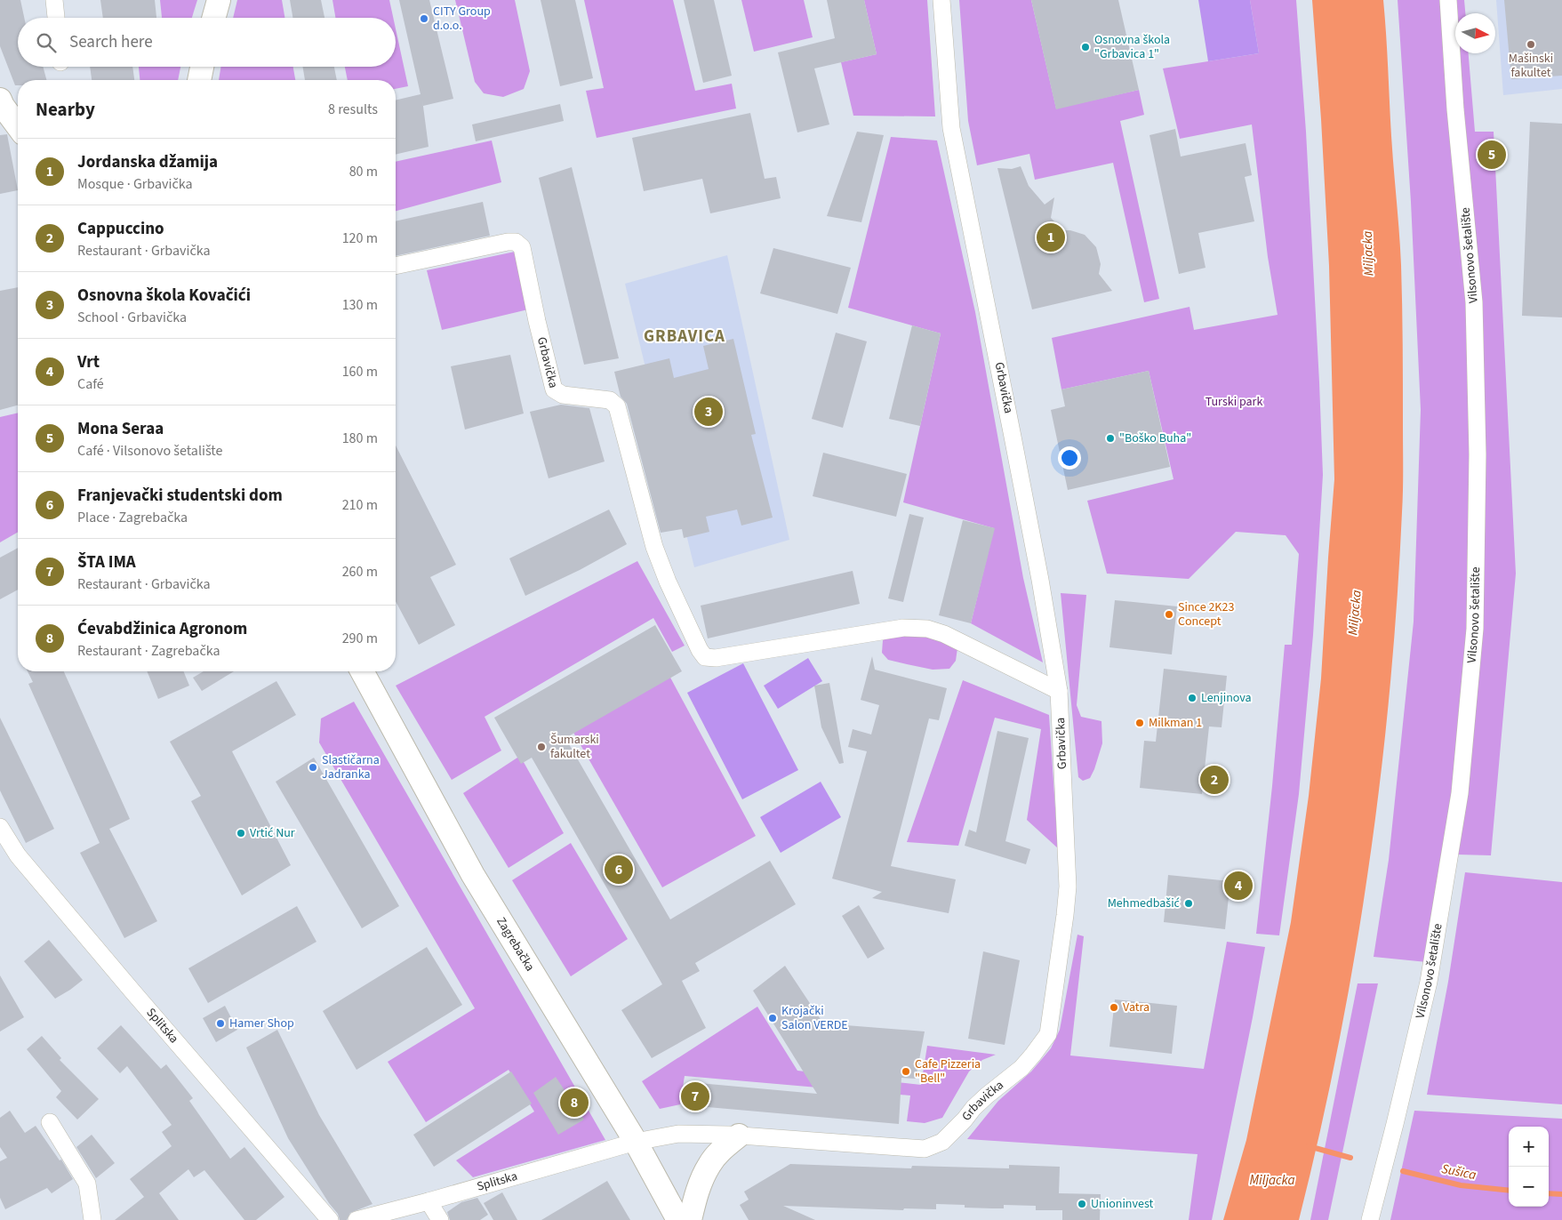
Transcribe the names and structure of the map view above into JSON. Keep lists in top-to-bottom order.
{
  "streets": {
    "main road": ["Zagrebačka"],
    "street": ["Vilsonovo šetalište", "Grbavička", "Splitska"]
  },
  "crossings": [
    ["Grbavička", "Zagrebačka"],
    ["Grbavička", "Splitska"],
    ["Zagrebačka", "Splitska"]
  ],
  "districts": ["GRBAVICA"],
  "water": ["Miljacka", "Sušica"],
  "parks": ["Turski park"],
  "places": [
    "CITY Group d.o.o.",
    "Mašinski fakultet",
    "Osnovna škola \"Grbavica 1\"",
    "\"Boško Buha\"",
    "Since 2K23 Concept",
    "Lenjinova",
    "Milkman 1",
    "Šumarski fakultet",
    "Slastičarna Jadranka",
    "Vrtić Nur",
    "Mehmedbašić",
    "Vatra",
    "Krojački Salon VERDE",
    "Hamer Shop",
    "Cafe Pizzeria \"Bell\"",
    "Unioninvest"
  ],
  "north": "right",
  "page": {
    "search": "Search here",
    "heading": ["Nearby", "8 results"],
    "list": [
      {
        "mark": "1",
        "name": "Jordanska džamija",
        "note": "Mosque · Grbavička",
        "value": "80 m"
      },
      {
        "mark": "2",
        "name": "Cappuccino",
        "note": "Restaurant · Grbavička",
        "value": "120 m"
      },
      {
        "mark": "3",
        "name": "Osnovna škola Kovačići",
        "note": "School · Grbavička",
        "value": "130 m"
      },
      {
        "mark": "4",
        "name": "Vrt",
        "note": "Café",
        "value": "160 m"
      },
      {
        "mark": "5",
        "name": "Mona Seraa",
        "note": "Café · Vilsonovo šetalište",
        "value": "180 m"
      },
      {
        "mark": "6",
        "name": "Franjevački studentski dom",
        "note": "Place · Zagrebačka",
        "value": "210 m"
      },
      {
        "mark": "7",
        "name": "ŠTA IMA",
        "note": "Restaurant · Grbavička",
        "value": "260 m"
      },
      {
        "mark": "8",
        "name": "Ćevabdžinica Agronom",
        "note": "Restaurant · Zagrebačka",
        "value": "290 m"
      }
    ],
    "pins": [
      "5",
      "1",
      "3",
      "2",
      "6",
      "4",
      "7",
      "8"
    ],
    "map_buttons": ["+", "−"]
  }
}
